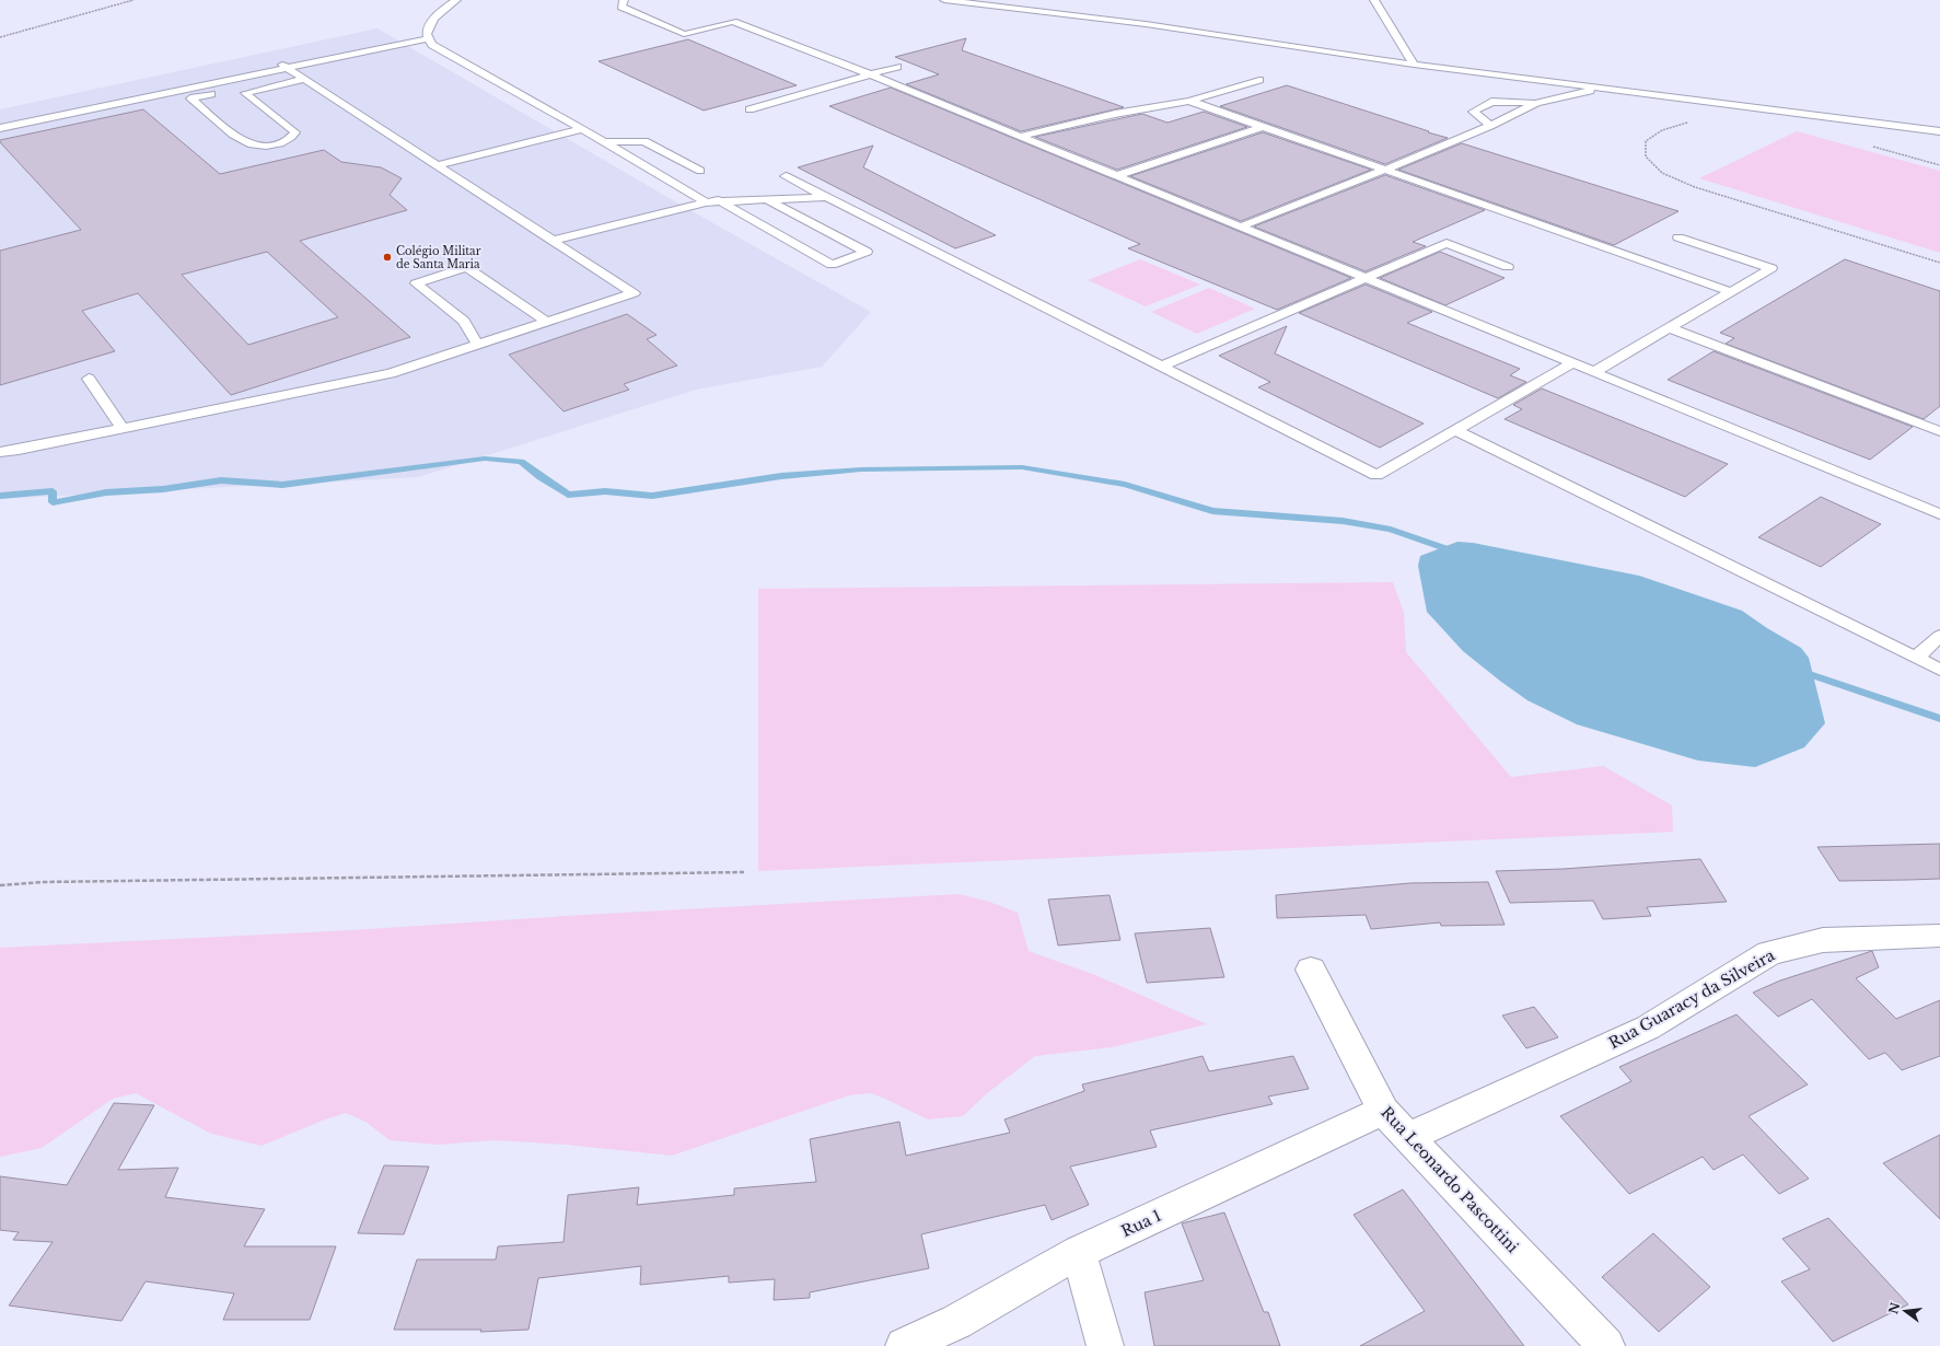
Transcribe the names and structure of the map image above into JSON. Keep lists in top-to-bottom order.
{
  "streets": {
    "street": ["Rua Guaracy da Silveira", "Rua Leonardo Pascottini", "Rua 1"]
  },
  "crossings": [
    ["Rua Guaracy da Silveira", "Rua Leonardo Pascottini"],
    ["Rua Leonardo Pascottini", "Rua 1"]
  ],
  "places": ["Colégio Militar de Santa Maria"],
  "north": "left"
}
